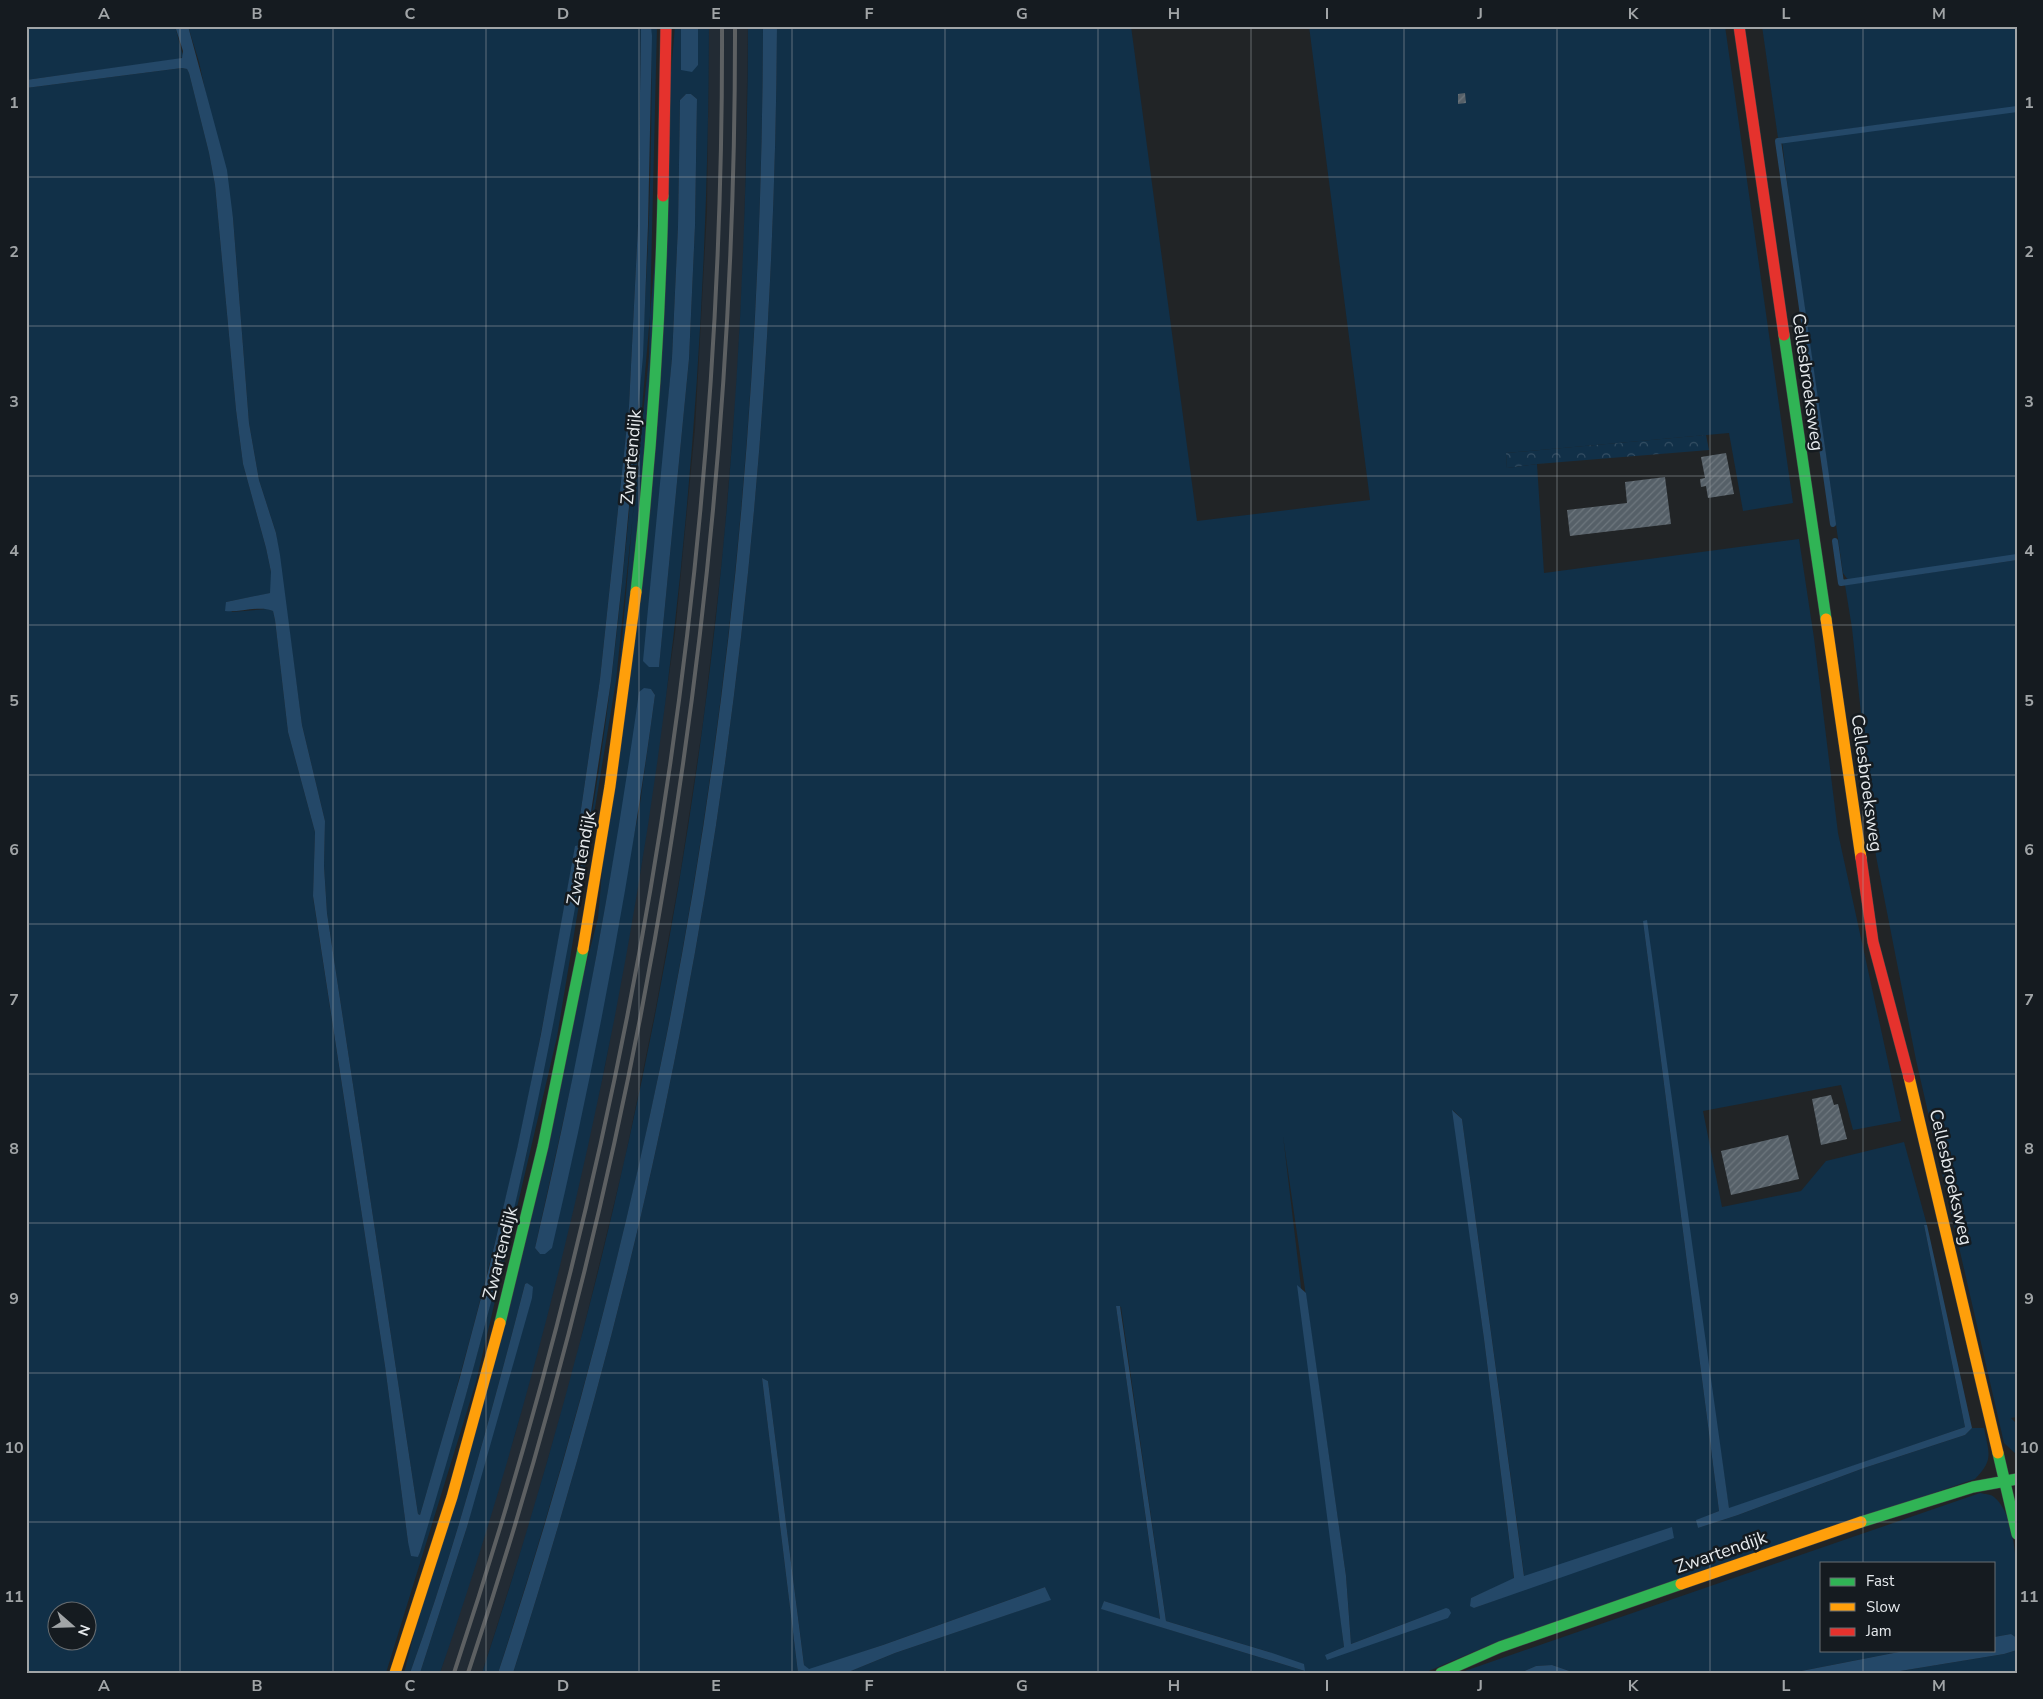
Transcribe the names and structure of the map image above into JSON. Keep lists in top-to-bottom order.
{
  "streets": {
    "street": ["Cellesbroeksweg", "Zwartendijk"]
  },
  "crossings": [
    ["Cellesbroeksweg", "Zwartendijk"]
  ],
  "legend": ["Fast", "Slow", "Jam"],
  "north": "right",
  "grid": {
    "columns": [
      "A",
      "B",
      "C",
      "D",
      "E",
      "F",
      "G",
      "H",
      "I",
      "J",
      "K",
      "L",
      "M"
    ],
    "rows": [
      "1",
      "2",
      "3",
      "4",
      "5",
      "6",
      "7",
      "8",
      "9",
      "10",
      "11"
    ]
  }
}
